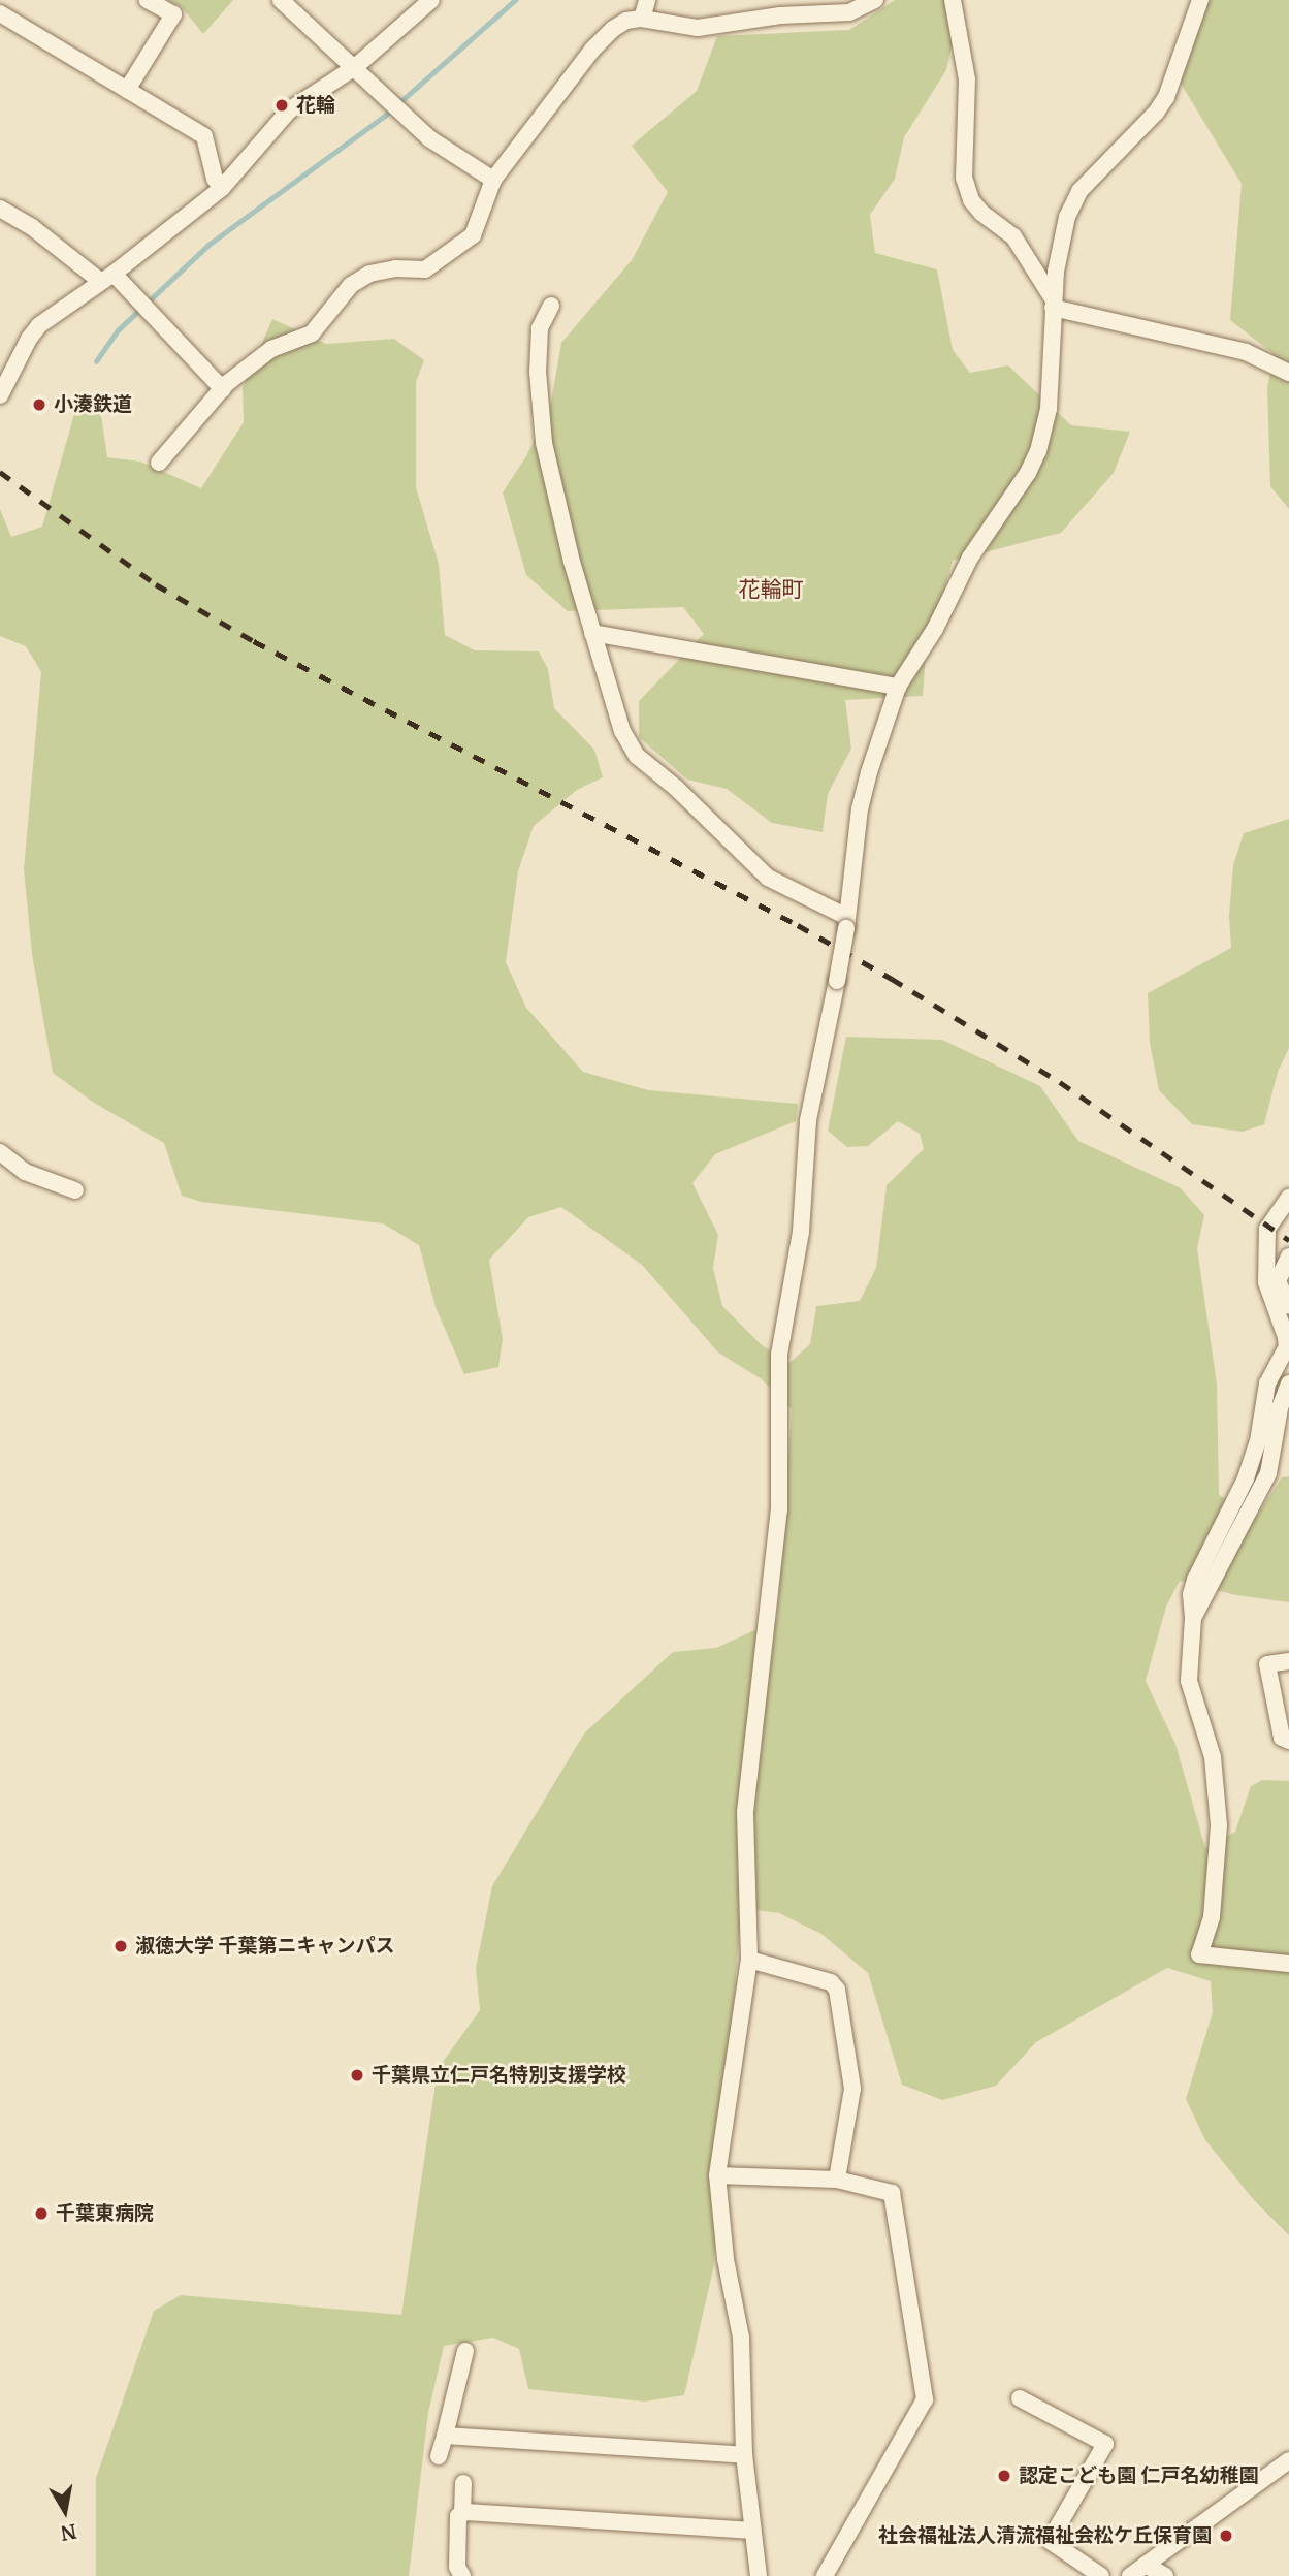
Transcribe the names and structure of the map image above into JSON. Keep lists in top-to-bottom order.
{
  "districts": ["花輪町"],
  "places": [
    "花輪",
    "小湊鉄道",
    "淑徳大学 千葉第ニキャンパス",
    "千葉県立仁戸名特別支援学校",
    "千葉東病院",
    "認定こども園 仁戸名幼稚園",
    "社会福祉法人清流福祉会松ケ丘保育園"
  ],
  "north": "bottom"
}
